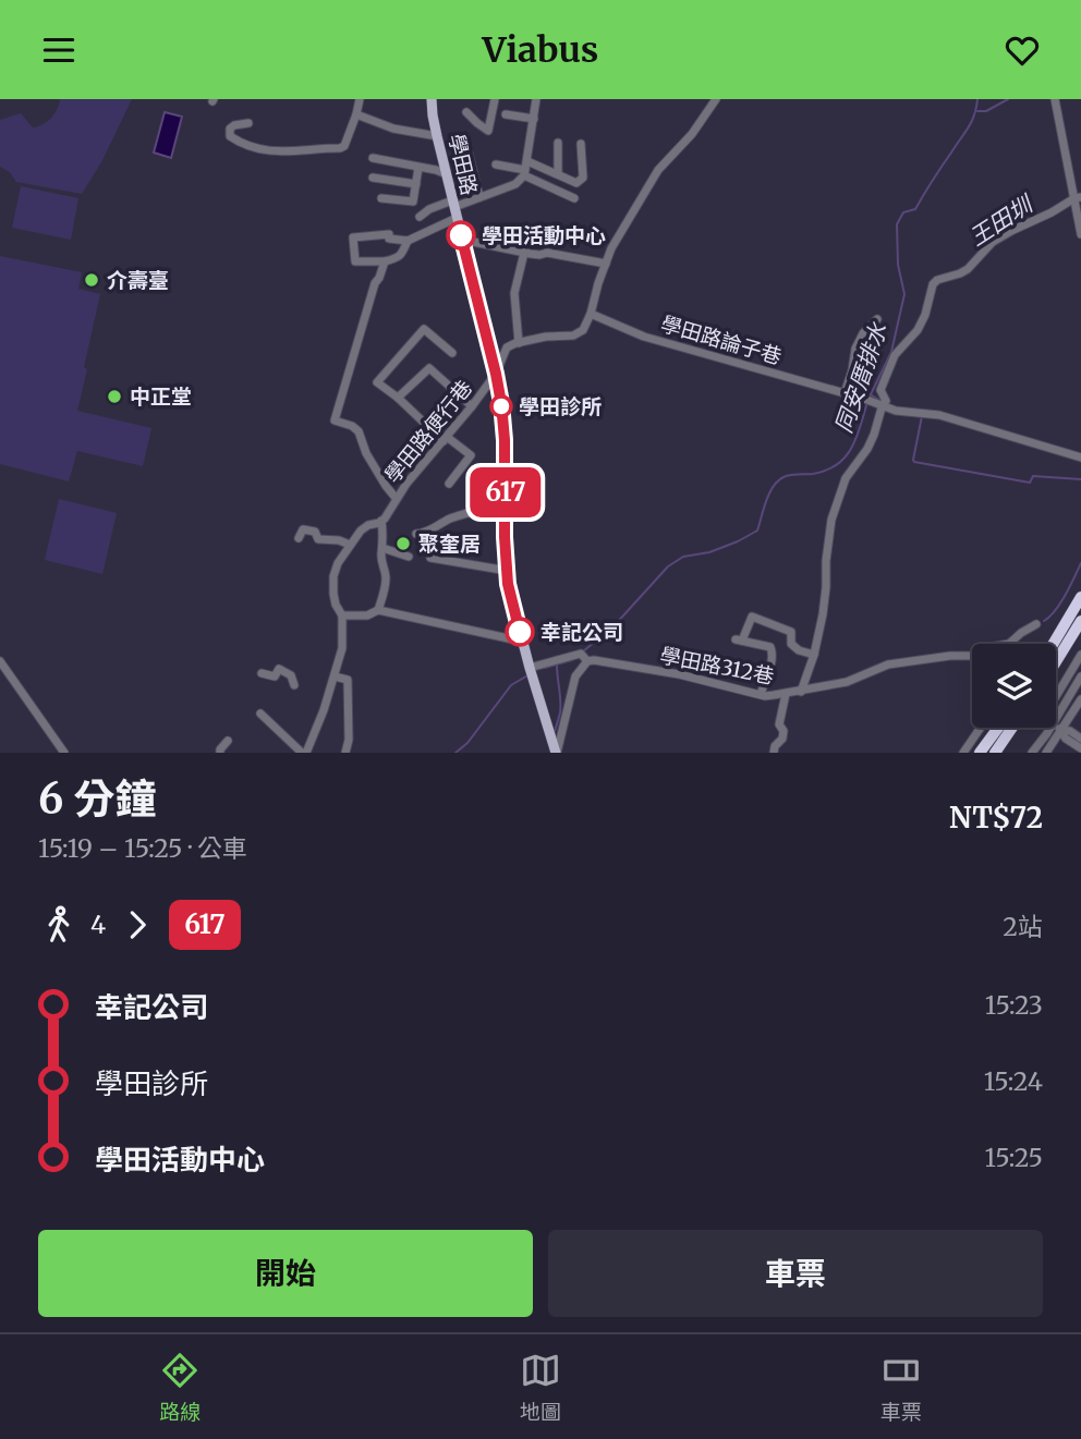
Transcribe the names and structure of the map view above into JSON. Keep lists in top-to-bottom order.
{
  "streets": {
    "main road": ["學田路"],
    "street": ["學田路論子巷", "學田路便行巷", "學田路312巷"]
  },
  "crossings": [
    ["學田路", "學田路便行巷"],
    ["學田路", "學田路312巷"]
  ],
  "water": ["王田圳", "同安厝排水"],
  "places": [
    "學田活動中心",
    "介壽臺",
    "中正堂",
    "學田診所",
    "聚奎居",
    "幸記公司"
  ],
  "lines": ["bus line 617"],
  "page": {
    "header": "Viabus",
    "on_map": "617",
    "heading": ["6 分鐘", "15:19 – 15:25 · 公車", "NT$72"],
    "legs": ["4", "617", "2站"],
    "list": [
      {
        "name": "幸記公司",
        "value": "15:23"
      },
      {
        "name": "學田診所",
        "value": "15:24"
      },
      {
        "name": "學田活動中心",
        "value": "15:25"
      }
    ],
    "buttons": ["開始", "車票"],
    "tabs": ["路線", "地圖", "車票"]
  }
}
